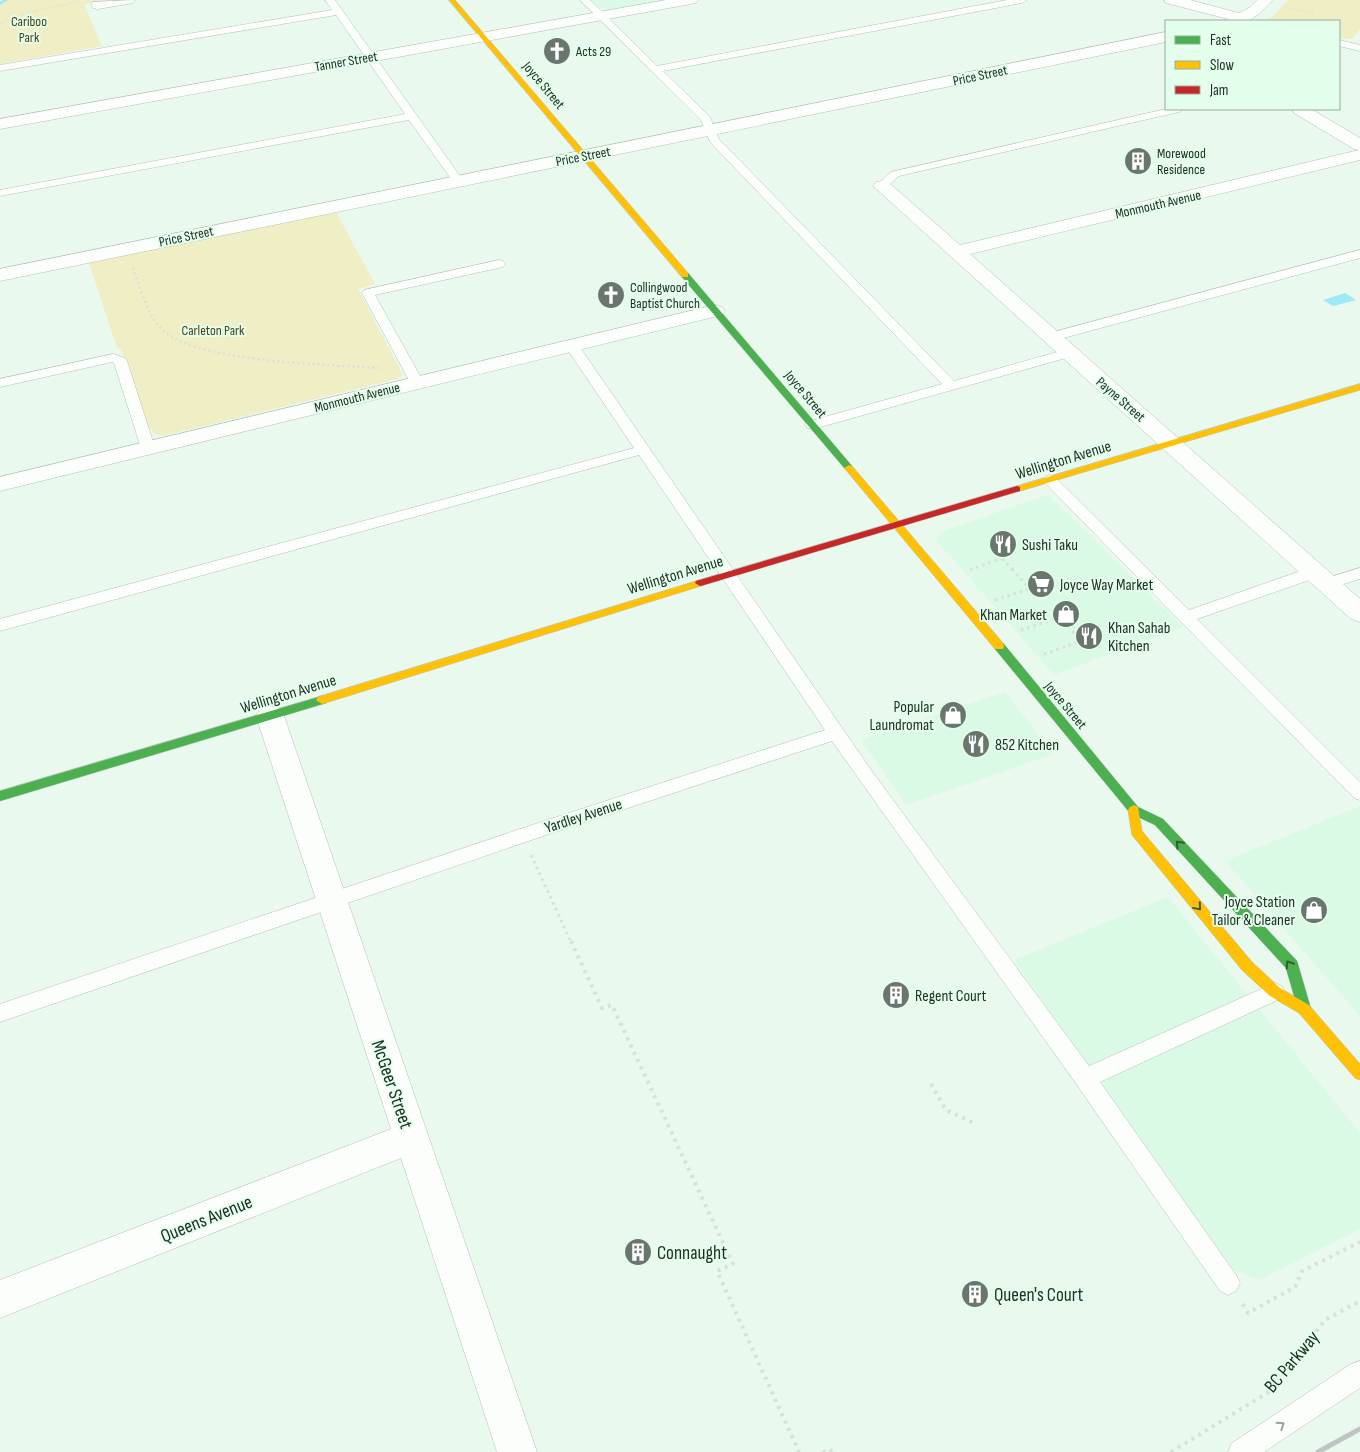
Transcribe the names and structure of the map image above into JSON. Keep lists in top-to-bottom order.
{
  "streets": {
    "main road": ["Joyce Street", "Wellington Avenue"],
    "street": [
      "Tanner Street",
      "Price Street",
      "Monmouth Avenue",
      "Payne Street",
      "McGeer Street",
      "Queens Avenue"
    ],
    "lane": ["Yardley Avenue"],
    "path": ["BC Parkway"]
  },
  "crossings": [
    ["Tanner Street", "Joyce Street"],
    ["Price Street", "Joyce Street"],
    ["Joyce Street", "Monmouth Avenue"],
    ["Joyce Street", "Wellington Avenue"],
    ["Monmouth Avenue", "Payne Street"],
    ["Payne Street", "Wellington Avenue"],
    ["Wellington Avenue", "McGeer Street"],
    ["Yardley Avenue", "McGeer Street"],
    ["McGeer Street", "Queens Avenue"]
  ],
  "parks": ["Cariboo Park", "Carleton Park"],
  "places": {
    "church": ["Acts 29", "Collingwood Baptist Church"],
    "building": [
      "Morewood Residence",
      "Regent Court",
      "Connaught",
      "Queen's Court"
    ],
    "restaurant": ["Sushi Taku", "Khan Sahab Kitchen", "852 Kitchen"],
    "supermarket": ["Joyce Way Market"],
    "shop": ["Khan Market", "Popular Laundromat", "Joyce Station Tailor & Cleaner"]
  },
  "legend": ["Fast", "Slow", "Jam"]
}
